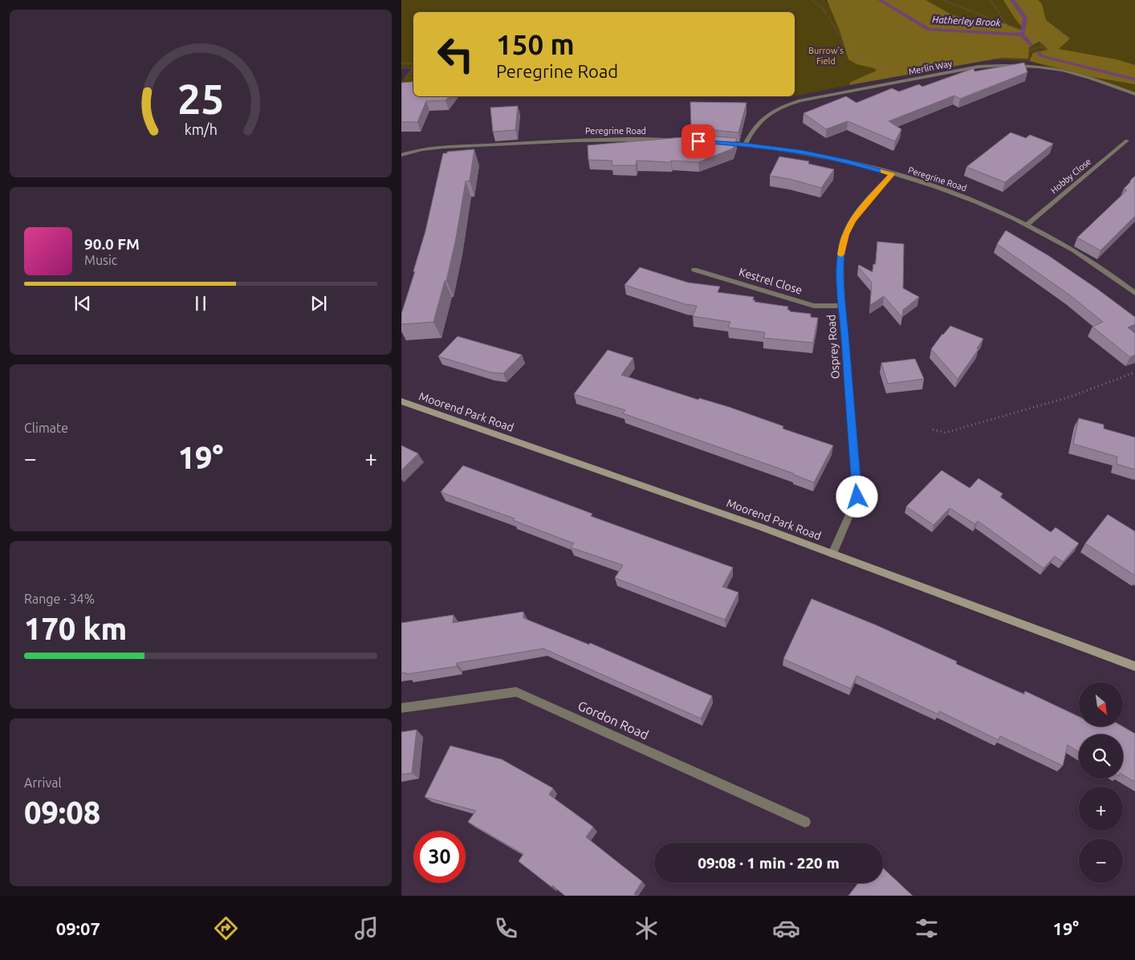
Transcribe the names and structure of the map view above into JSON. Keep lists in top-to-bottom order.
{
  "streets": {
    "street": [
      "Merlin Way",
      "Peregrine Road",
      "Hobby Close",
      "Kestrel Close",
      "Osprey Road",
      "Moorend Park Road",
      "Gordon Road"
    ]
  },
  "crossings": [
    ["Merlin Way", "Peregrine Road"],
    ["Peregrine Road", "Hobby Close"],
    ["Peregrine Road", "Osprey Road"],
    ["Kestrel Close", "Osprey Road"],
    ["Osprey Road", "Moorend Park Road"]
  ],
  "water": ["Hatherley Brook"],
  "parks": ["Burrow's Field"],
  "north": "bottom right",
  "page": {
    "turn": ["150 m", "Peregrine Road"],
    "song": ["90.0 FM", "Music"],
    "tile": [
      "Climate",
      ["Range · 34%", "170 km"],
      ["Arrival", "09:08"]
    ],
    "heat": ["−", "19°", "+"],
    "map_buttons": ["+", "−"],
    "limit": "30",
    "trip": "09:08 · 1 min · 220 m",
    "tabs": ["09:07", "19°"],
    "gauge": ["25", "km/h"]
  }
}
